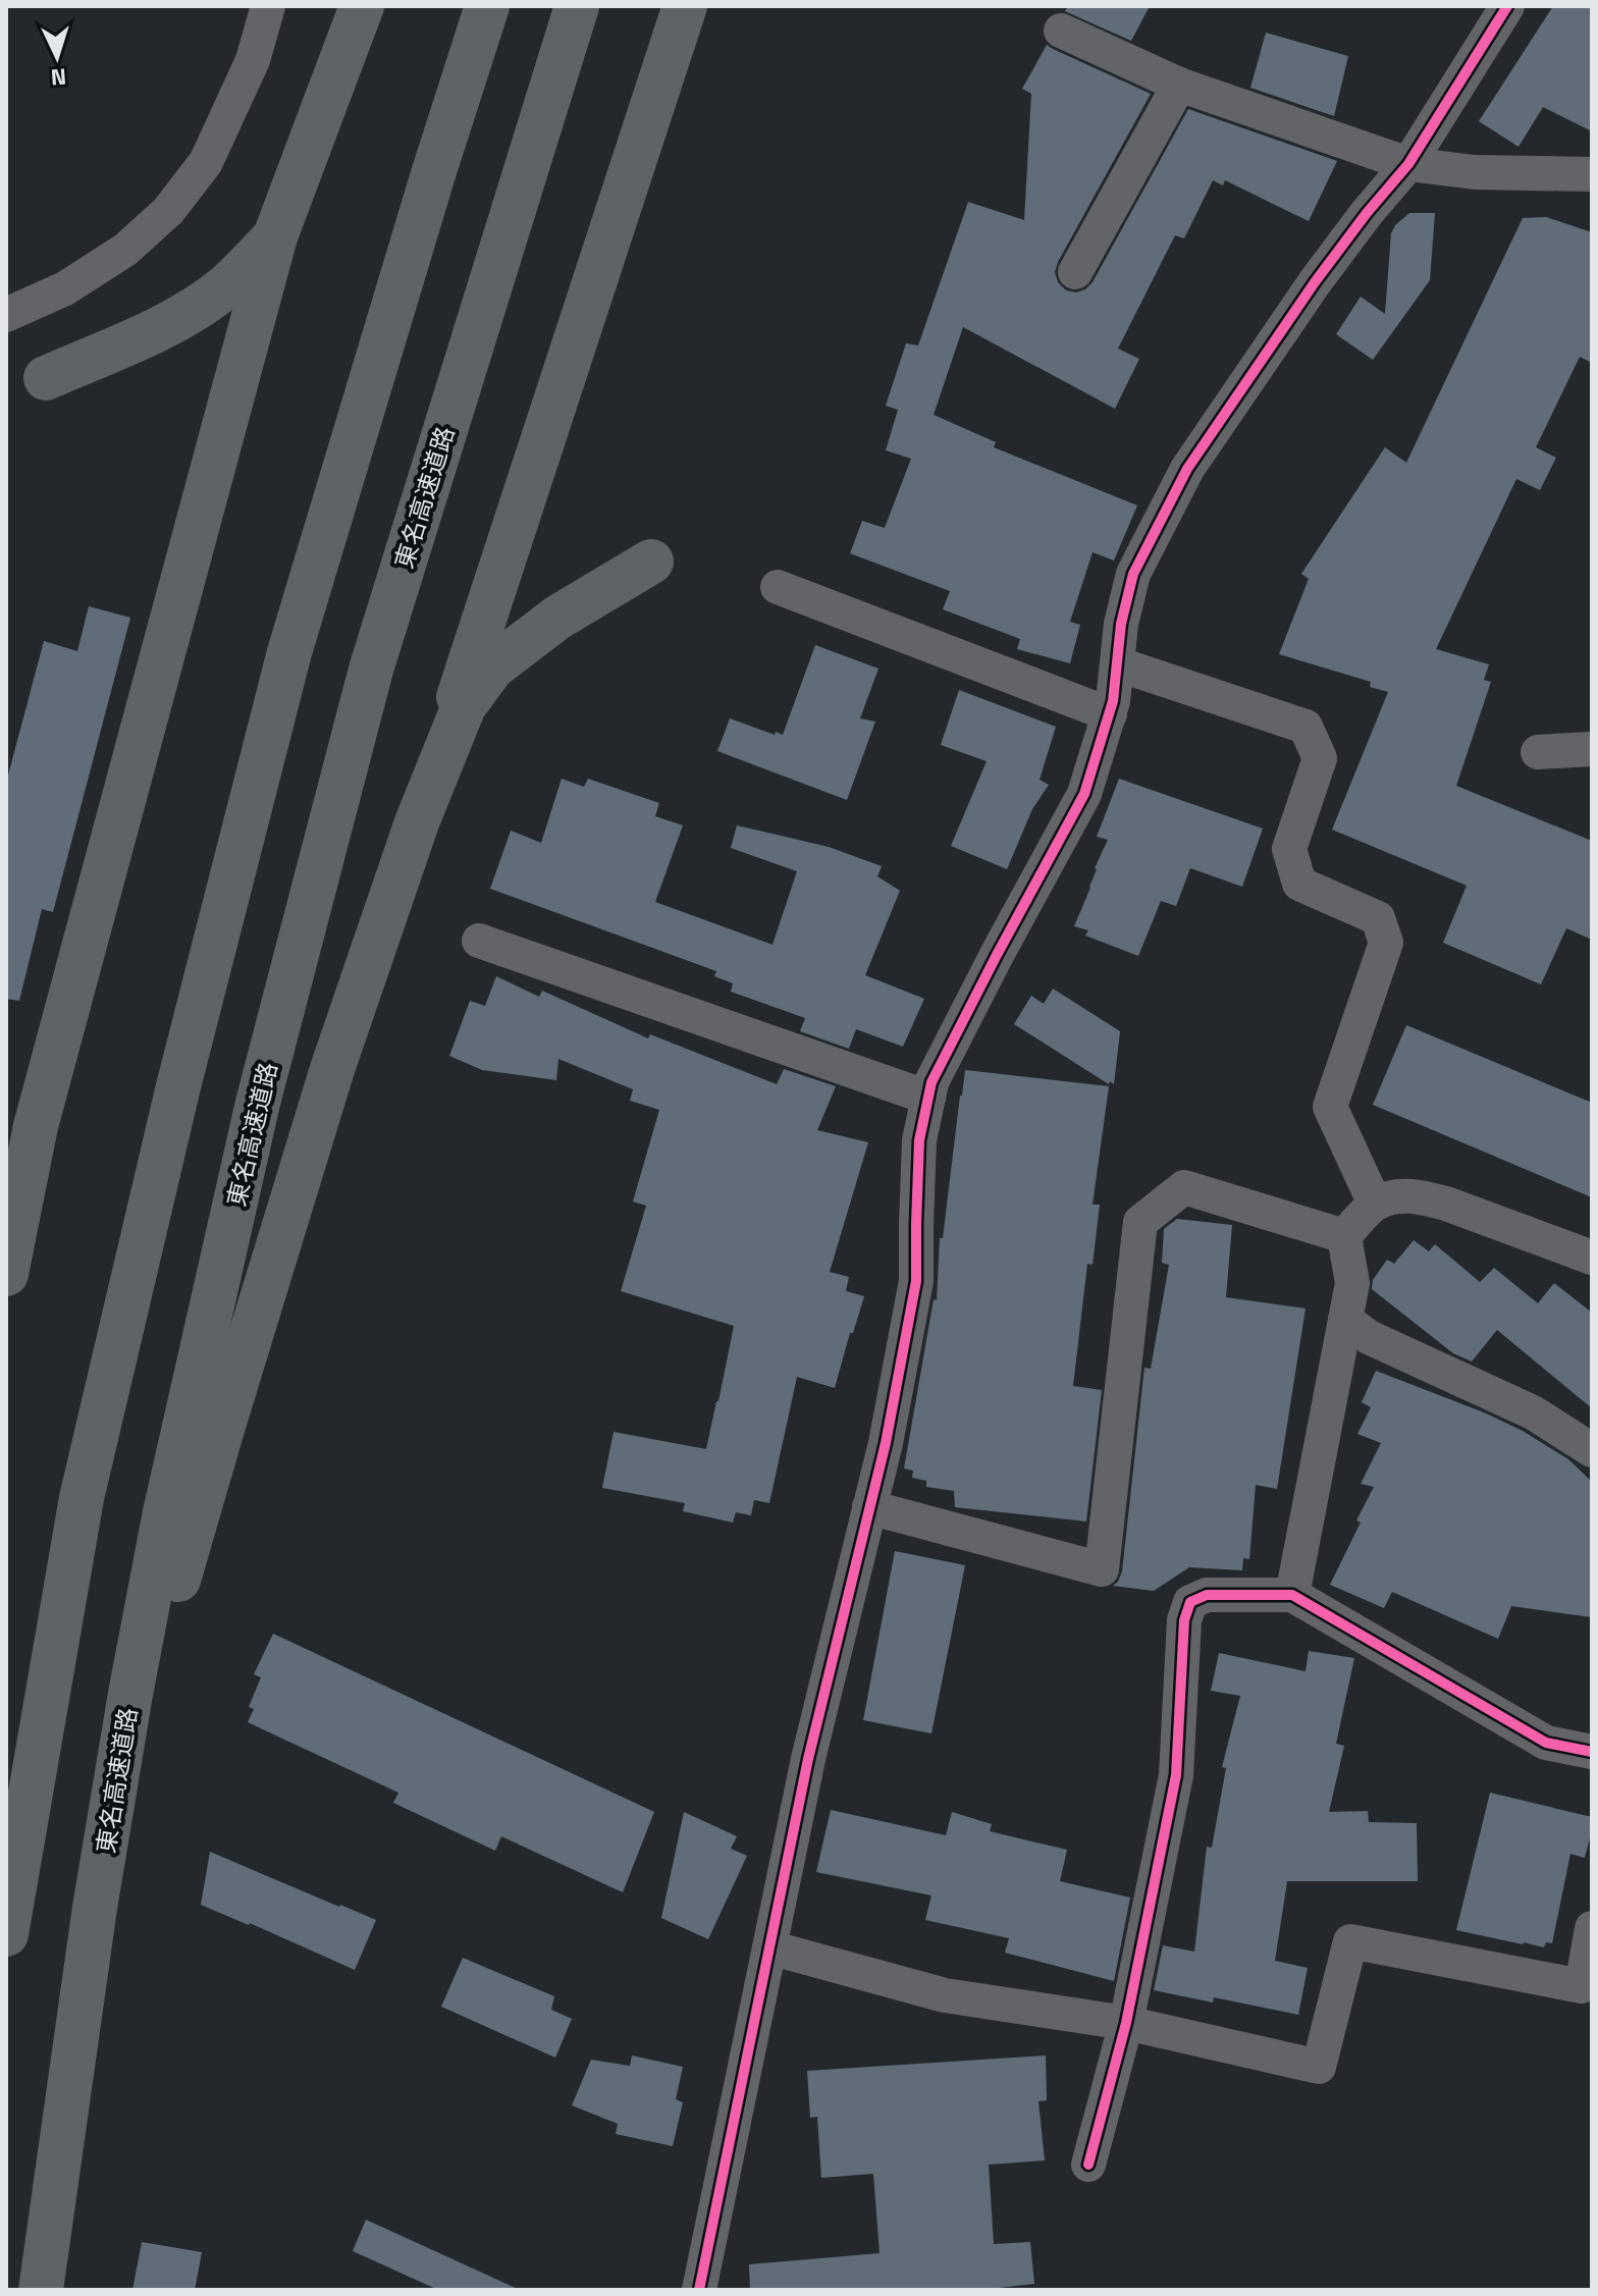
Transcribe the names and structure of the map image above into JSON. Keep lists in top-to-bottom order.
{
  "streets": {
    "highway": ["東名高速道路"]
  },
  "north": "bottom"
}
